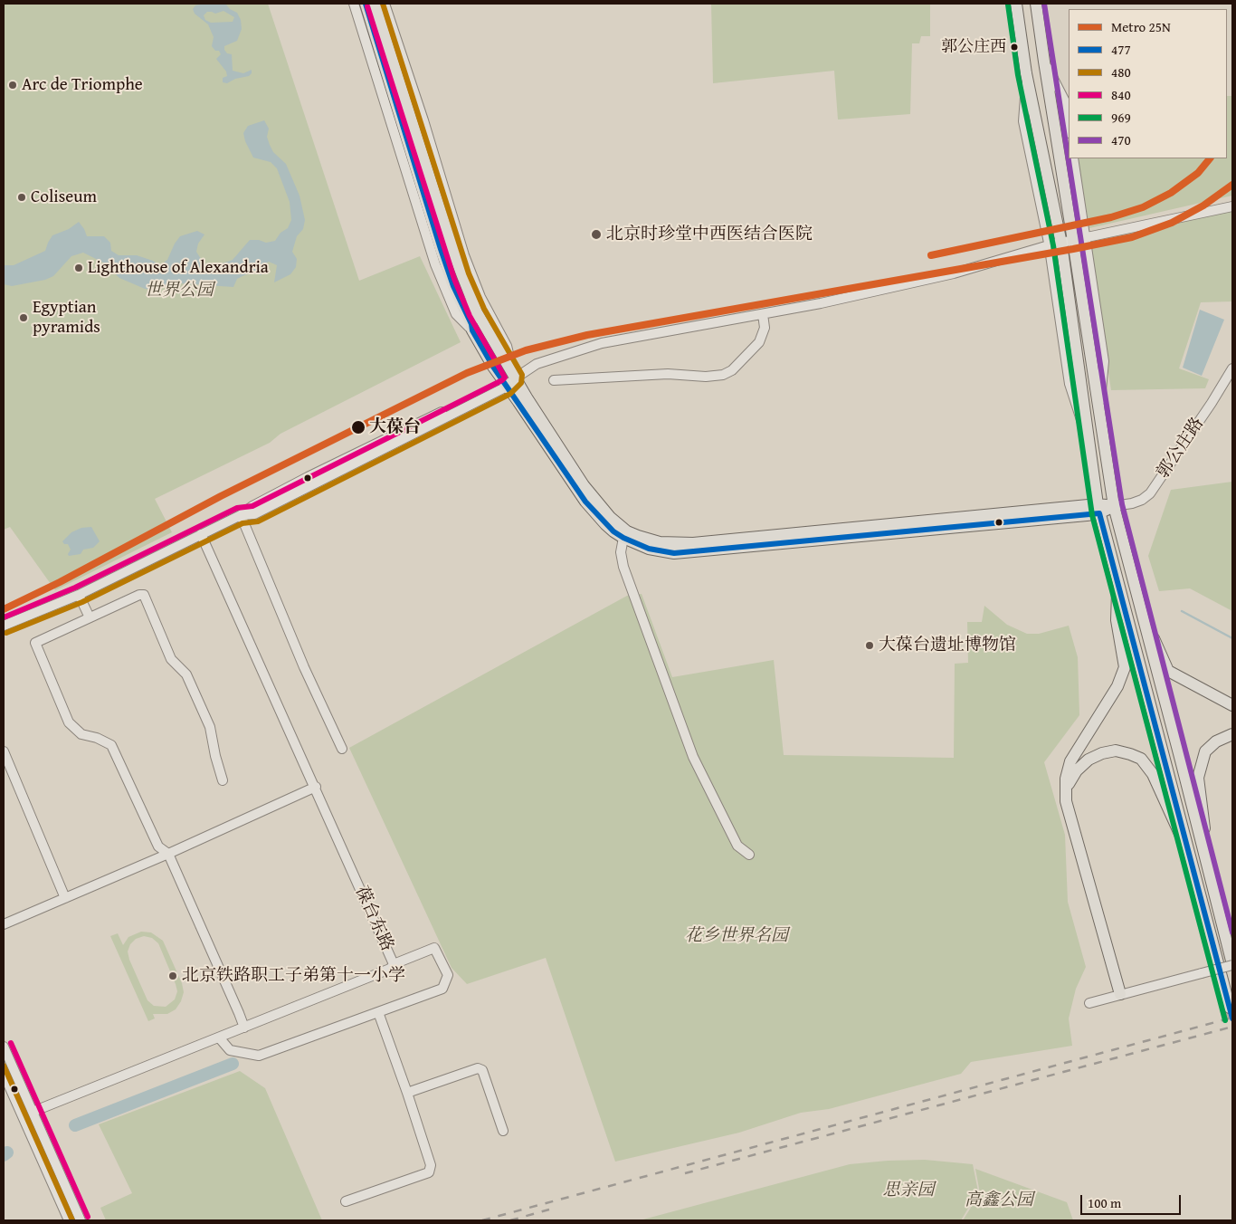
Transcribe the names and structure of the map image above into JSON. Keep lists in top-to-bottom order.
{
  "streets": {
    "street": ["郭公庄路", "葆台东路"]
  },
  "parks": [
    "世界公园",
    "花乡世界名园",
    "思亲园",
    "高鑫公园"
  ],
  "places": [
    "郭公庄西",
    "Arc de Triomphe",
    "Coliseum",
    "北京时珍堂中西医结合医院",
    "Lighthouse of Alexandria",
    "Egyptian pyramids",
    "大葆台",
    "大葆台遗址博物馆",
    "北京铁路职工子弟第十一小学"
  ],
  "lines": [
    "transit line 477",
    "transit line 480",
    "transit line 470",
    "transit line 969",
    "transit line 840",
    "metro line 25N"
  ],
  "legend": [
    "Metro 25N",
    "477",
    "480",
    "840",
    "969",
    "470"
  ],
  "scale_bar": "100 m"
}
